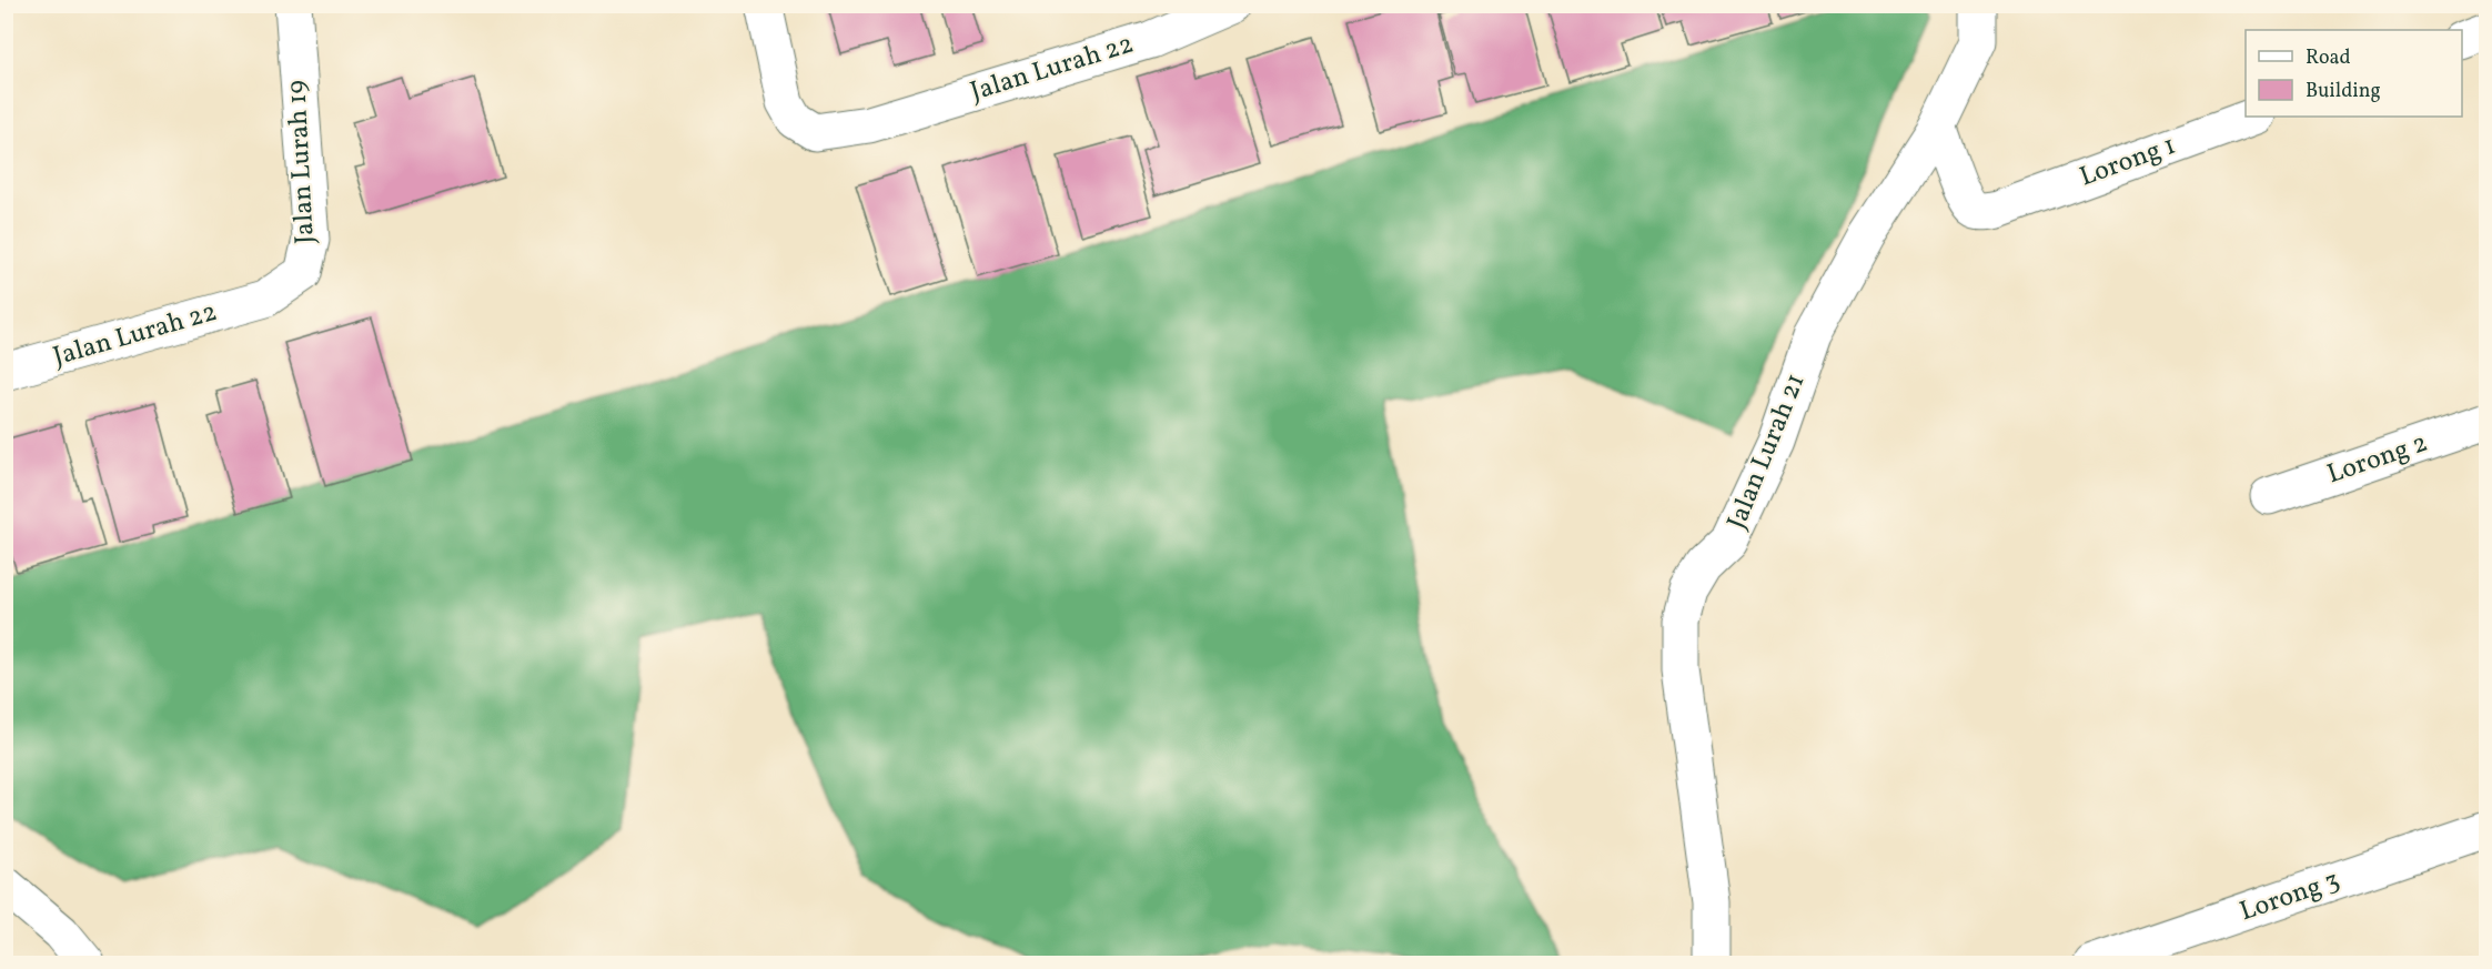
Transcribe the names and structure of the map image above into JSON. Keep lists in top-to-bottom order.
{
  "streets": {
    "street": [
      "Jalan Lurah 22",
      "Jalan Lurah 19",
      "Lorong 1",
      "Jalan Lurah 21",
      "Lorong 2",
      "Lorong 3"
    ]
  },
  "crossings": [
    ["Jalan Lurah 22", "Jalan Lurah 19"],
    ["Lorong 1", "Jalan Lurah 21"]
  ],
  "legend": ["Road", "Building"]
}
